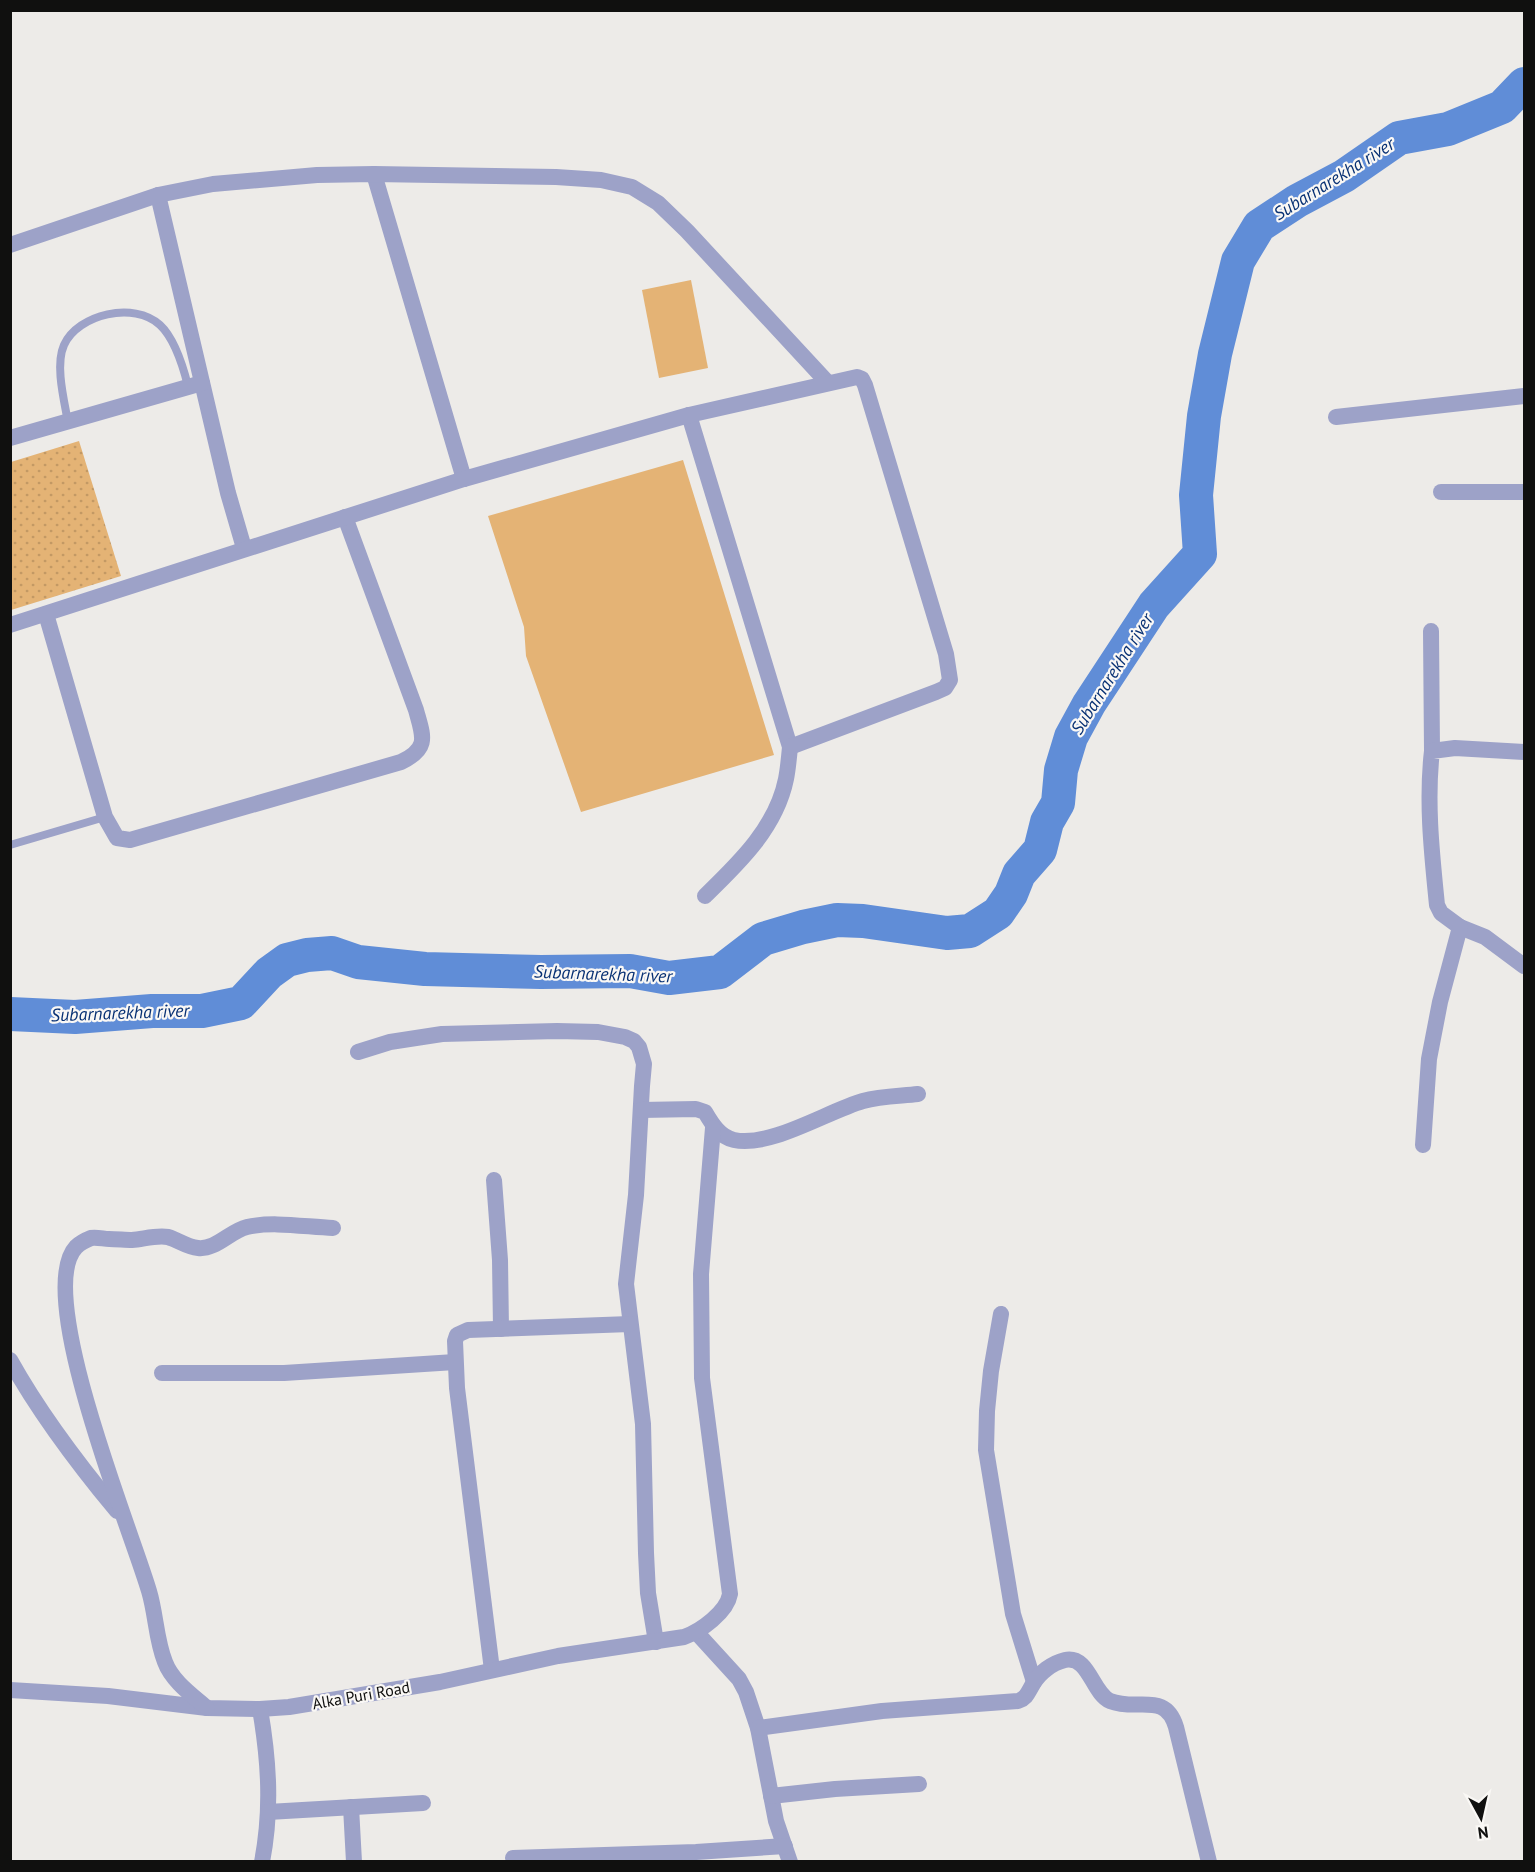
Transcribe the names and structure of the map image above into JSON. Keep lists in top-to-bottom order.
{
  "streets": {
    "street": ["Alka Puri Road"]
  },
  "water": ["Subarnarekha river"],
  "north": "bottom"
}
